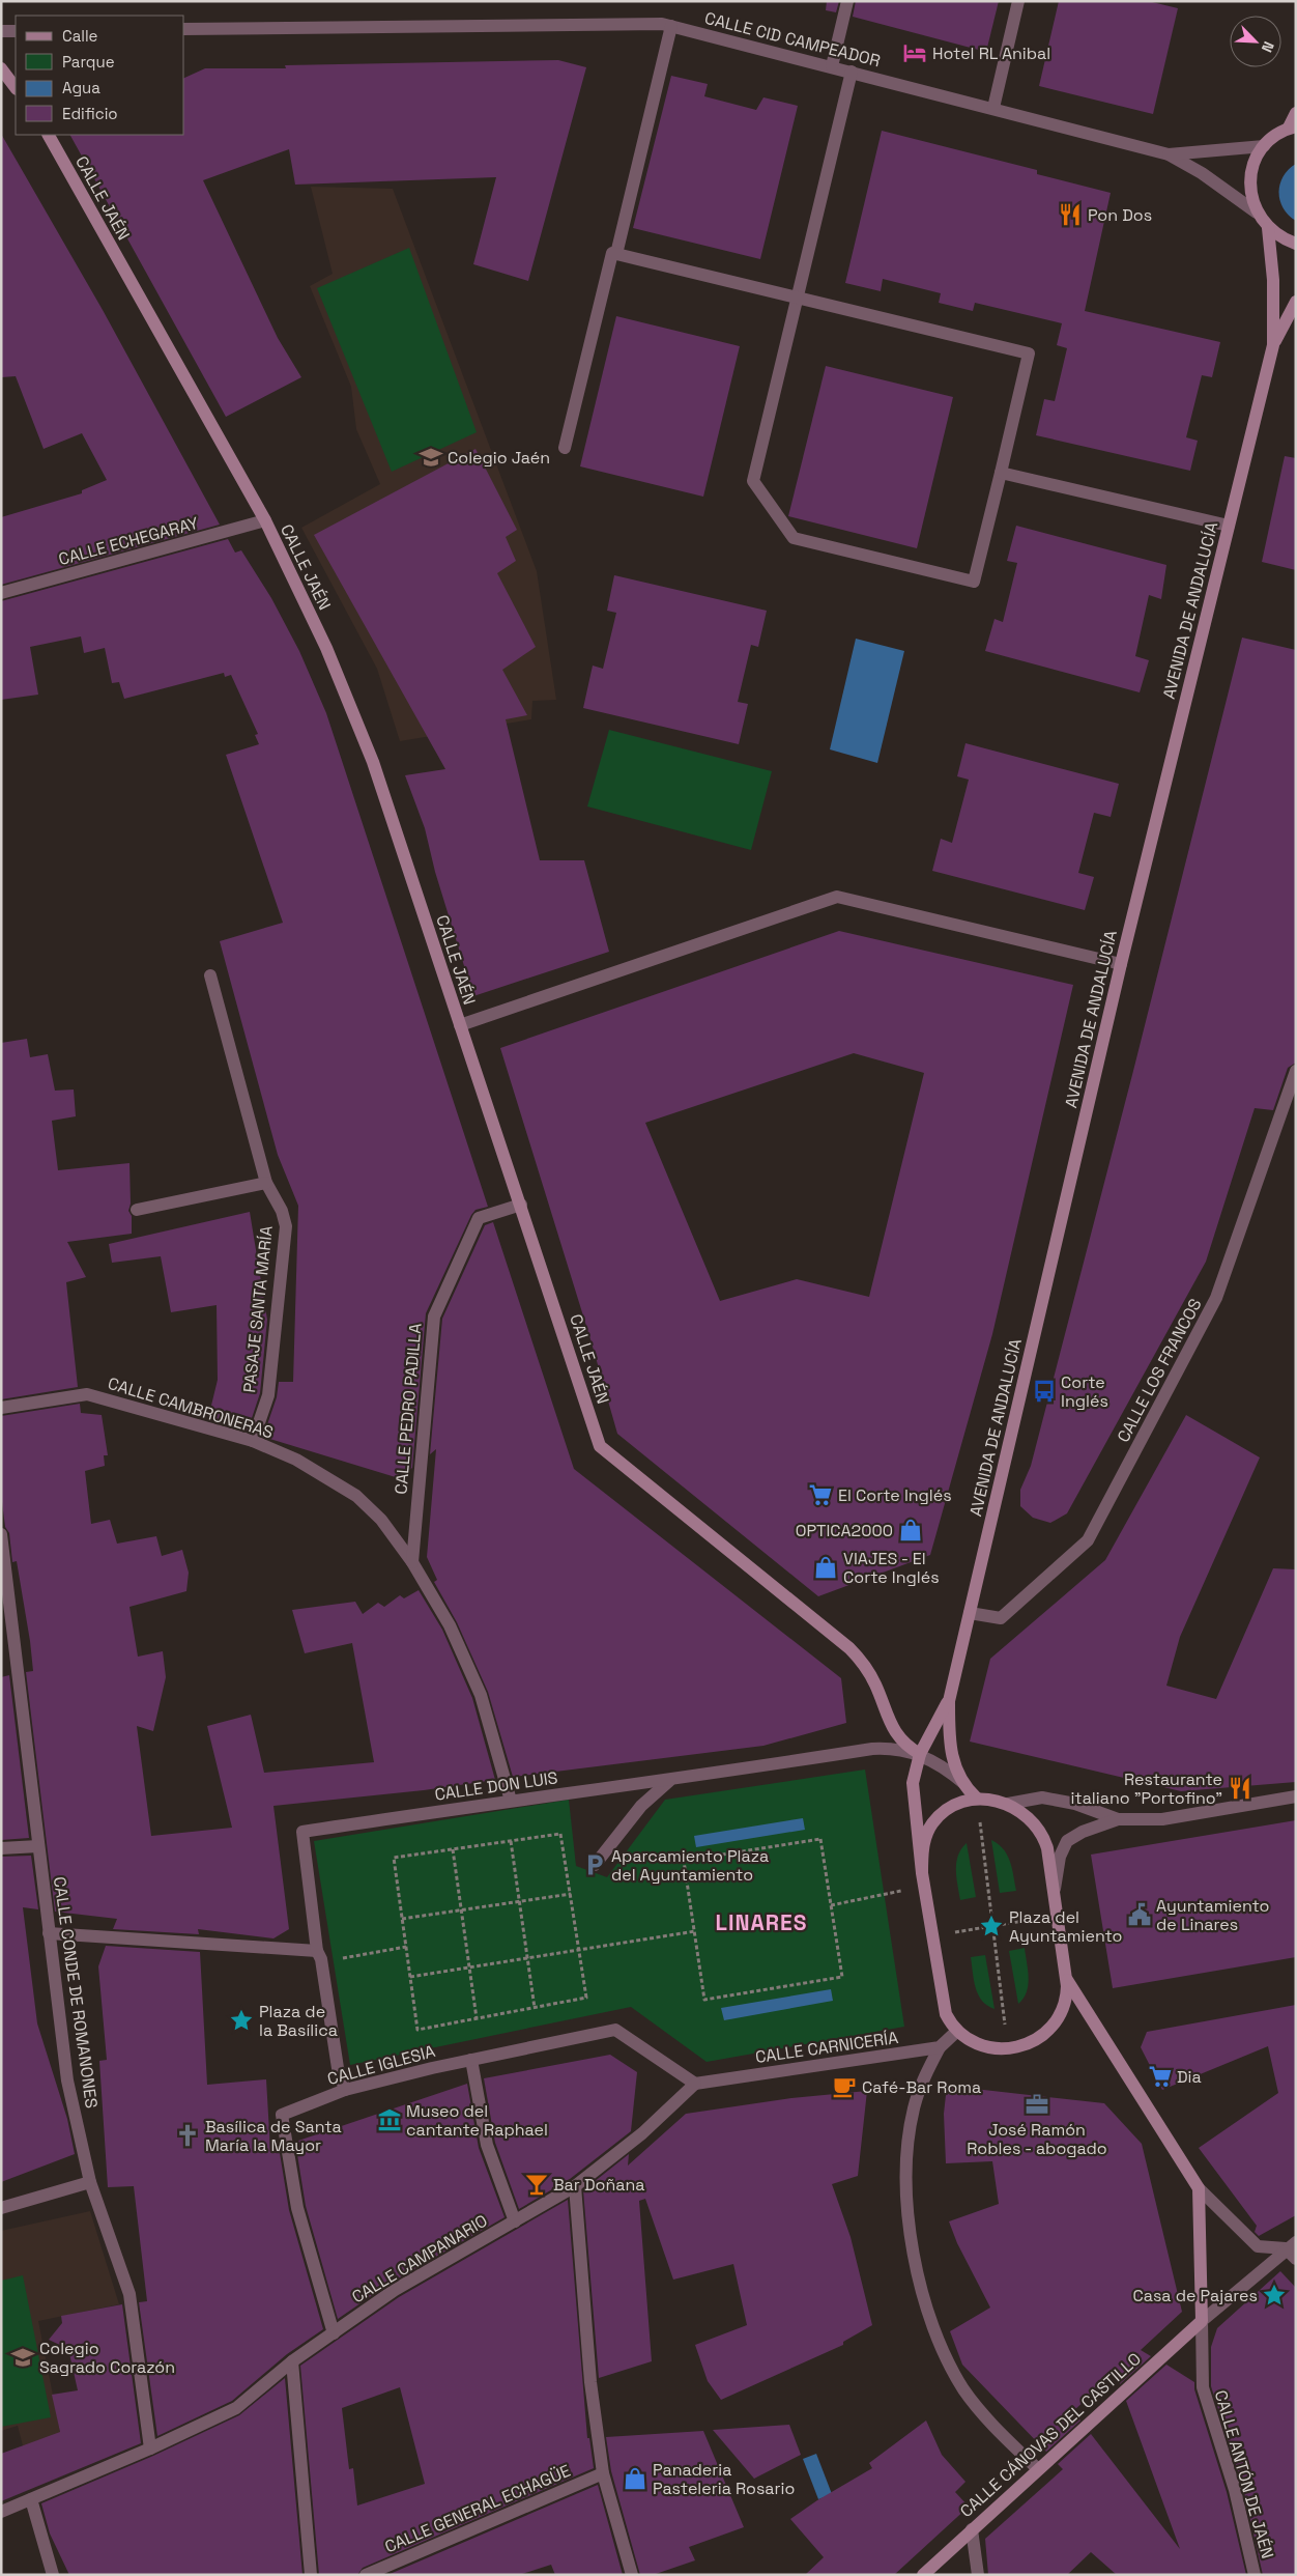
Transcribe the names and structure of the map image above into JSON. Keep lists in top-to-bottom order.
{
  "streets": {
    "main road": ["CALLE JAÉN", "AVENIDA DE ANDALUCÍA", "CALLE CÁNOVAS DEL CASTILLO"],
    "street": [
      "CALLE CID CAMPEADOR",
      "CALLE ECHEGARAY",
      "PASAJE SANTA MARÍA",
      "CALLE LOS FRANCOS",
      "CALLE CAMBRONERAS",
      "CALLE PEDRO PADILLA",
      "CALLE DON LUIS",
      "CALLE CONDE DE ROMANONES",
      "CALLE CARNICERÍA",
      "CALLE IGLESIA",
      "CALLE CAMPANARIO",
      "CALLE ANTÓN DE JAÉN",
      "CALLE GENERAL ECHAGÜE"
    ]
  },
  "crossings": [
    ["CALLE JAÉN", "CALLE ECHEGARAY"],
    ["CALLE JAÉN", "CALLE PEDRO PADILLA"],
    ["CALLE JAÉN", "CALLE DON LUIS"],
    ["AVENIDA DE ANDALUCÍA", "CALLE LOS FRANCOS"],
    ["PASAJE SANTA MARÍA", "CALLE CAMBRONERAS"],
    ["CALLE CAMBRONERAS", "CALLE PEDRO PADILLA"],
    ["CALLE CAMBRONERAS", "CALLE DON LUIS"],
    ["CALLE DON LUIS", "CALLE IGLESIA"],
    ["CALLE CONDE DE ROMANONES", "CALLE CAMPANARIO"],
    ["CALLE CARNICERÍA", "CALLE IGLESIA"],
    ["CALLE CARNICERÍA", "CALLE CAMPANARIO"],
    ["CALLE IGLESIA", "CALLE CAMPANARIO"],
    ["CALLE CÁNOVAS DEL CASTILLO", "CALLE ANTÓN DE JAÉN"]
  ],
  "districts": ["LINARES"],
  "places": {
    "hotel": ["Hotel RL Anibal"],
    "restaurant": ["Pon Dos", "Restaurante italiano \"Portofino\""],
    "school or university": ["Colegio Jaén", "Colegio Sagrado Corazón"],
    "bus stop": ["Corte Inglés"],
    "supermarket": ["El Corte Inglés", "Dia"],
    "shop": ["OPTICA2000", "VIAJES - El Corte Inglés", "Panaderia Pasteleria Rosario"],
    "parking": ["Aparcamiento Plaza del Ayuntamiento"],
    "public building": ["Ayuntamiento de Linares"],
    "place": ["Plaza del Ayuntamiento", "Plaza de la Basílica", "Casa de Pajares"],
    "cafe": ["Café-Bar Roma"],
    "office": ["José Ramón Robles - abogado"],
    "museum": ["Museo del cantante Raphael"],
    "church": ["Basílica de Santa María la Mayor"],
    "bar": ["Bar Doñana"]
  },
  "legend": [
    "Calle",
    "Parque",
    "Agua",
    "Edificio"
  ],
  "north": "bottom right"
}
